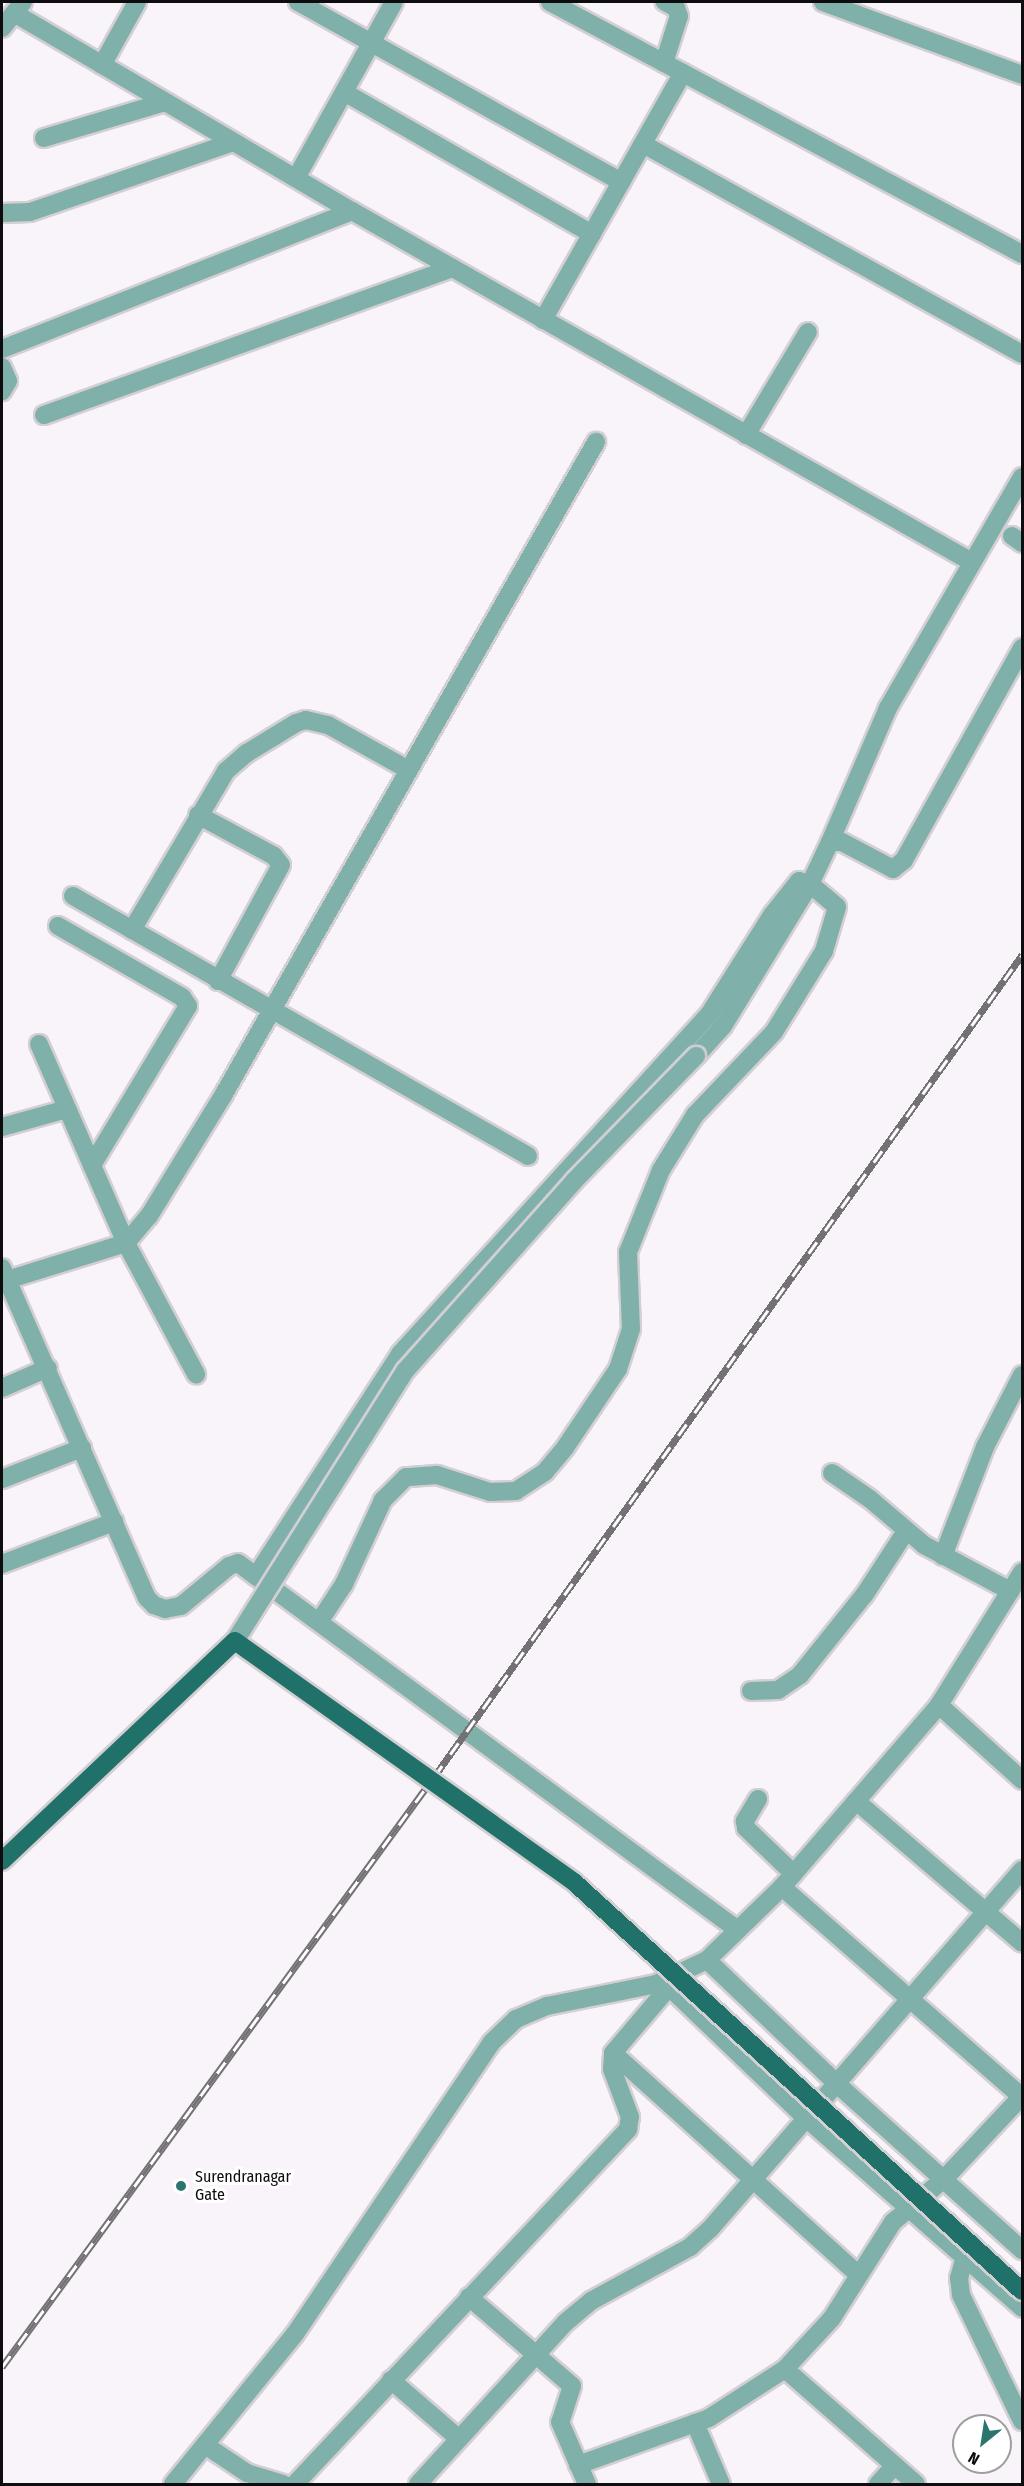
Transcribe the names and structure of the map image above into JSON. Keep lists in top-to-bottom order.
{
  "places": ["Surendranagar Gate"],
  "north": "bottom left"
}
